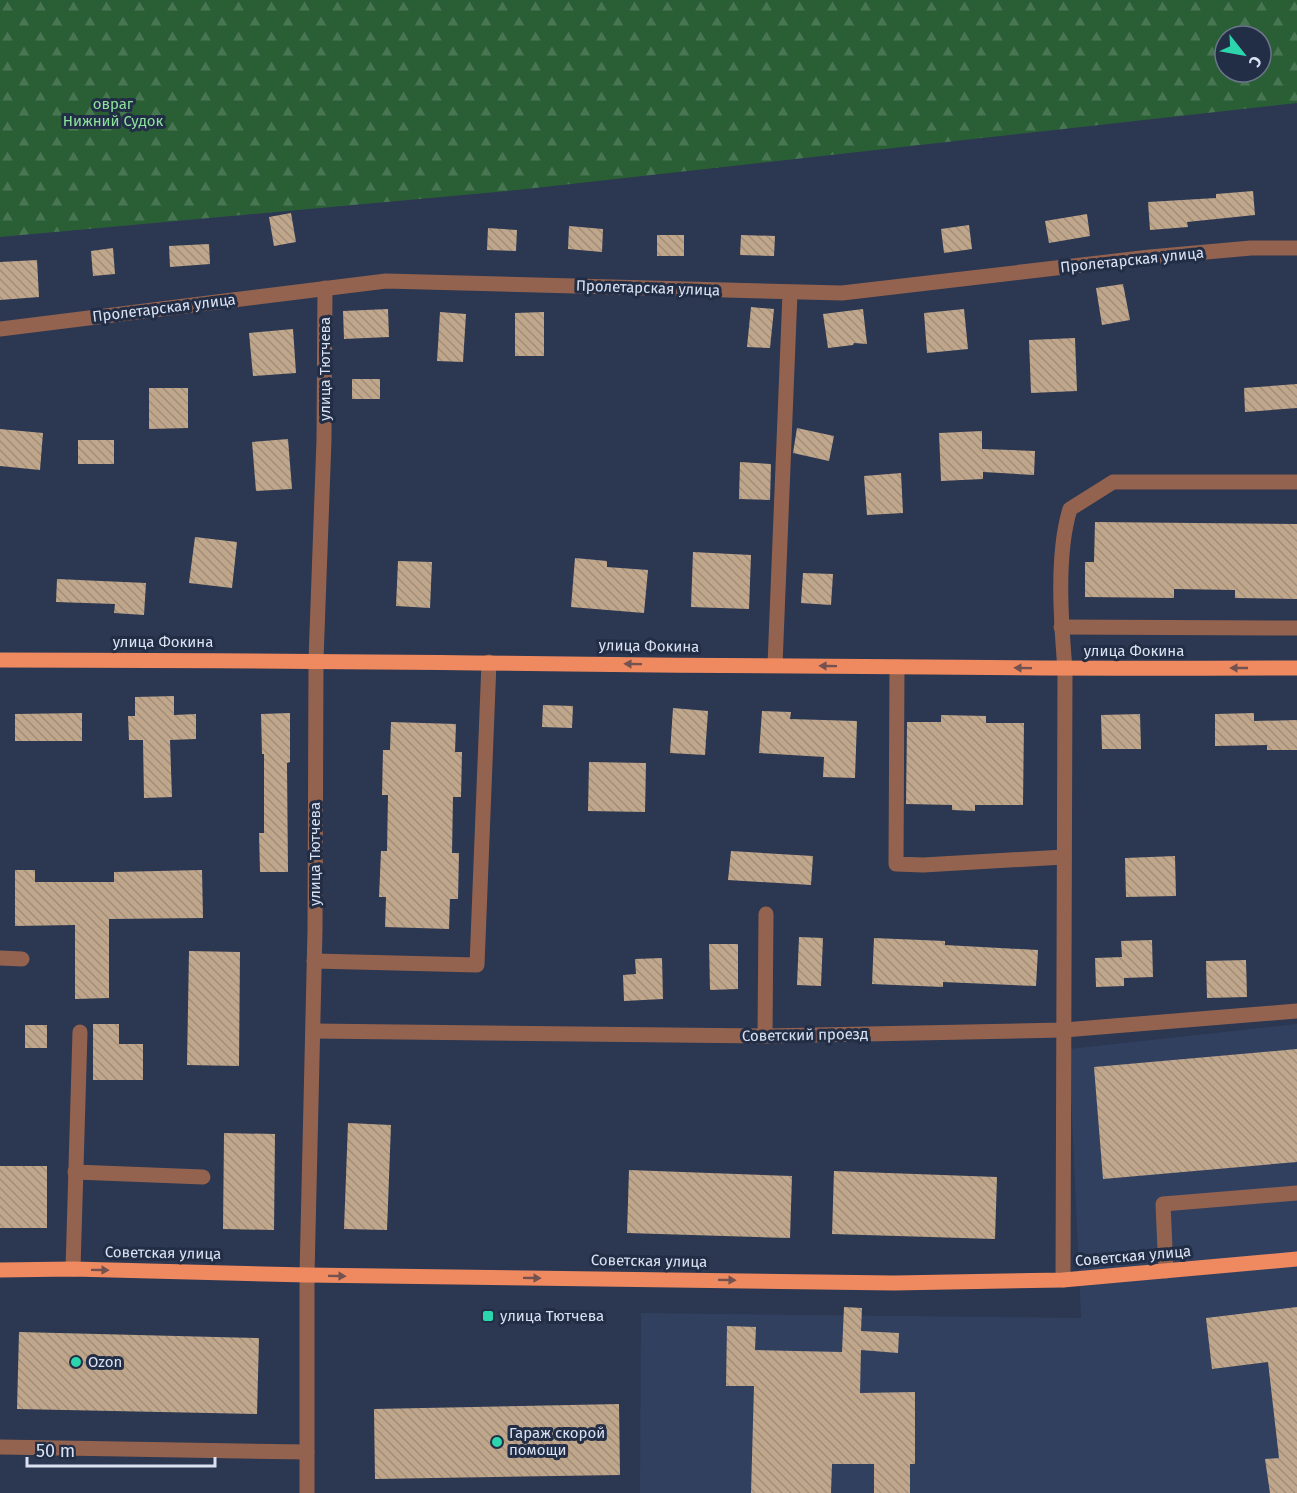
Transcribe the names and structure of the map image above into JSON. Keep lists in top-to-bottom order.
{
  "streets": {
    "main road": ["улица Фокина", "Советская улица"],
    "street": ["Пролетарская улица", "улица Тютчева", "Советский проезд"]
  },
  "crossings": [
    ["Пролетарская улица", "улица Тютчева"],
    ["улица Тютчева", "улица Фокина"],
    ["улица Тютчева", "Советский проезд"],
    ["улица Тютчева", "Советская улица"]
  ],
  "one_way": ["улица Фокина", "Советская улица"],
  "parks": ["овраг Нижний Судок"],
  "places": {
    "transit": ["улица Тютчева"],
    "other": ["Ozon", "Гараж скорой помощи"]
  },
  "scale_bar": "50 m",
  "north": "bottom right"
}
